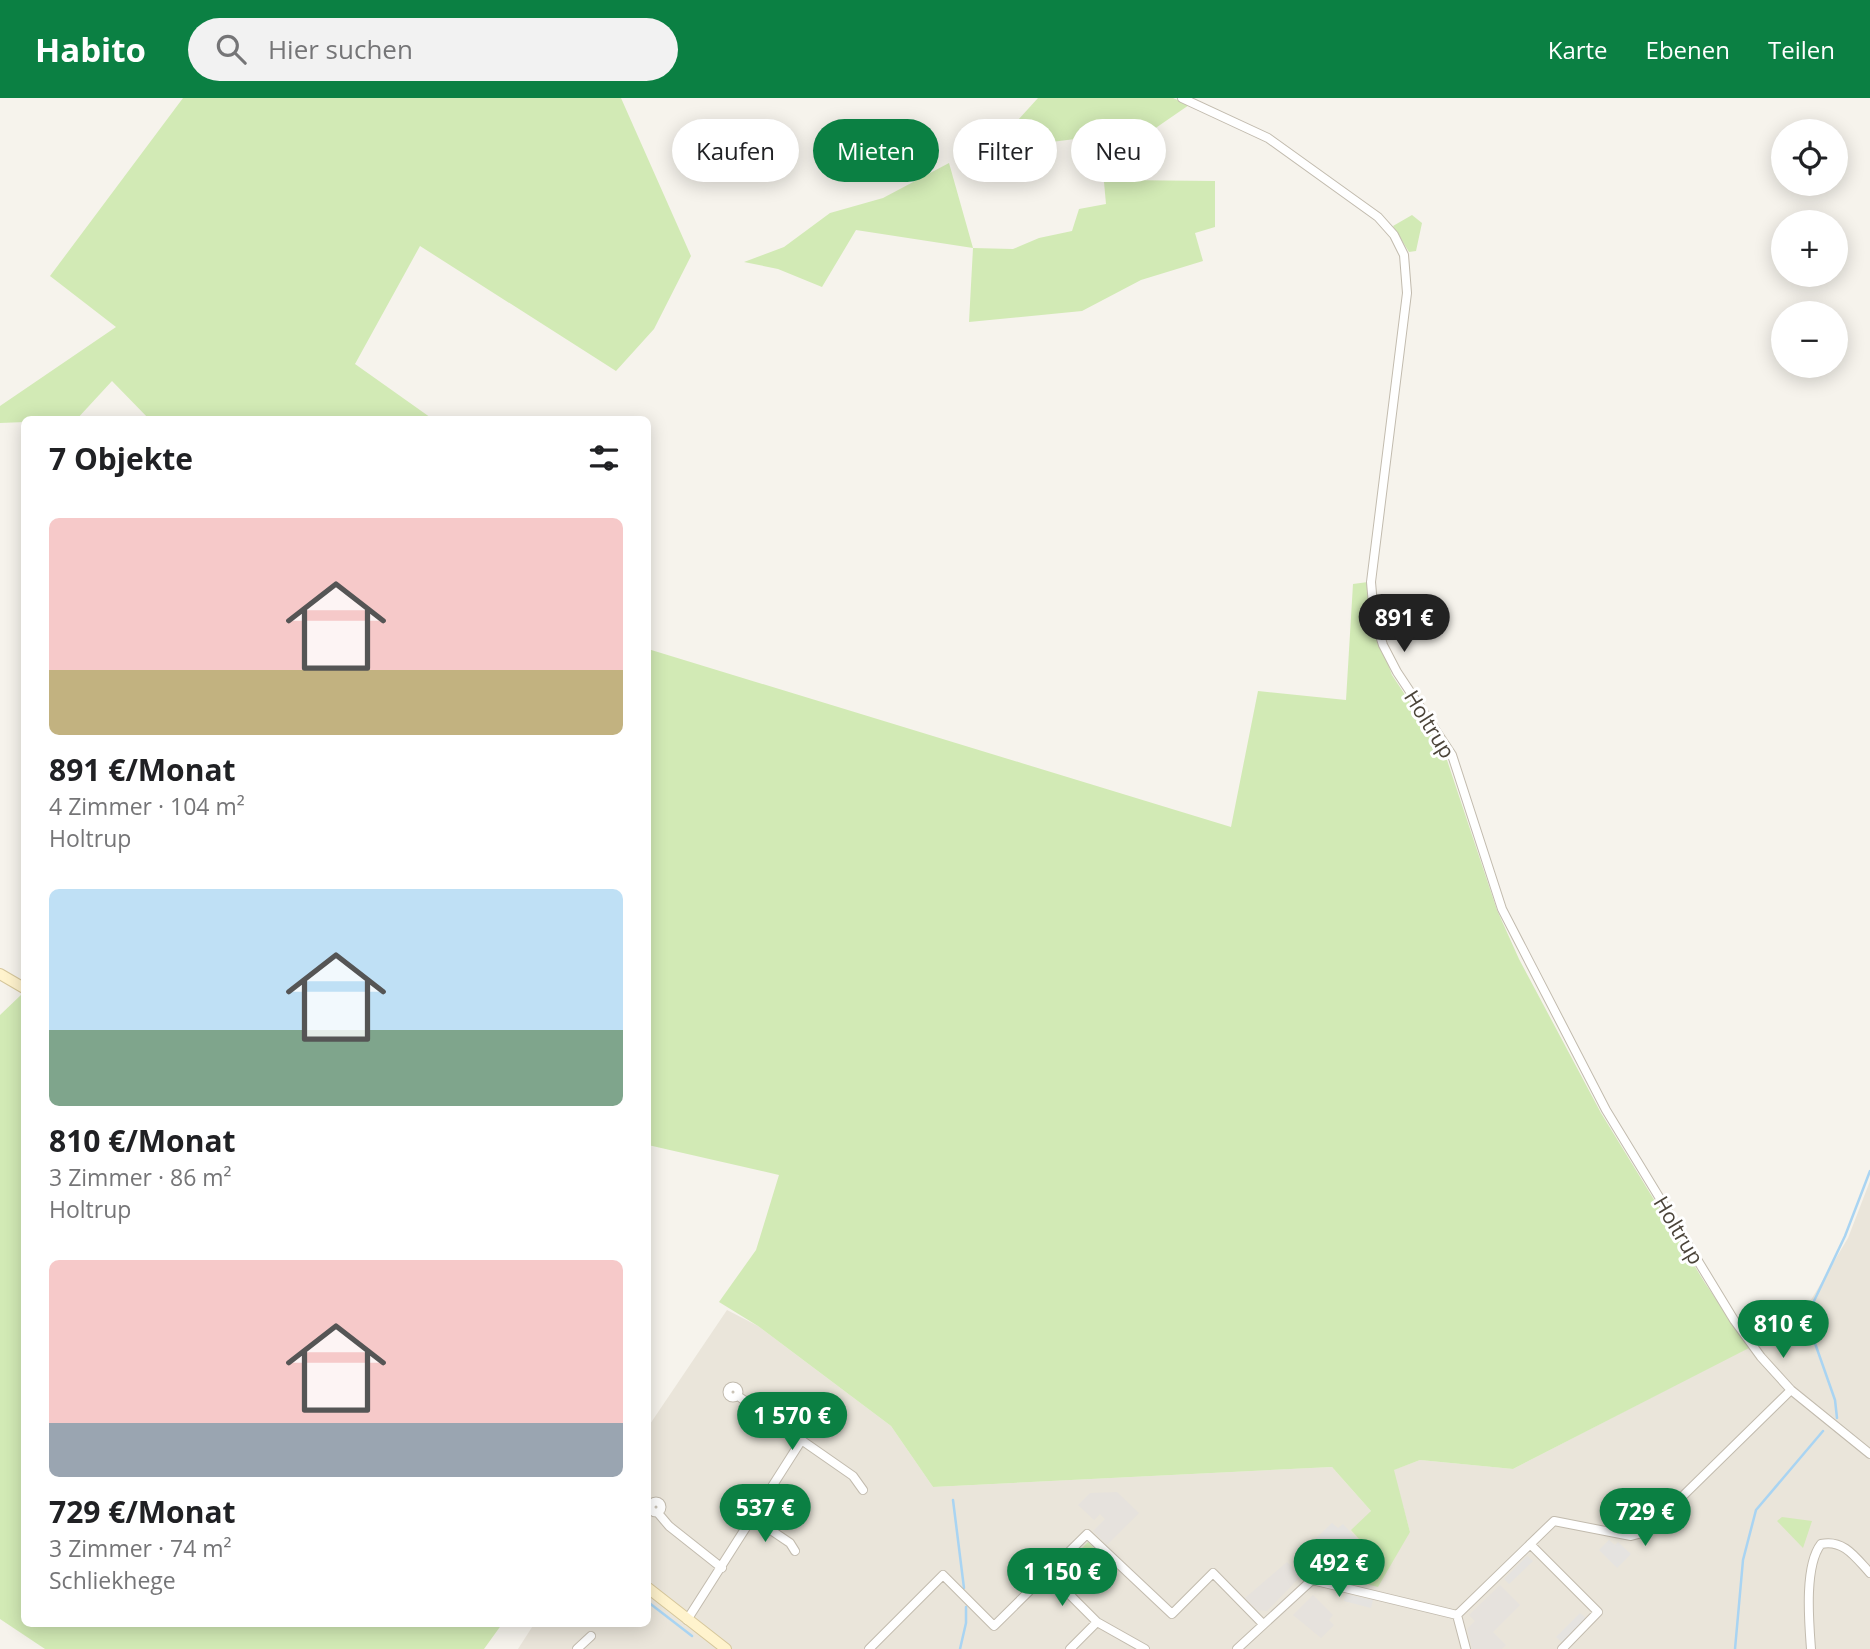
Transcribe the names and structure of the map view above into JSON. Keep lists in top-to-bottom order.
{
  "streets": {
    "street": ["Holtrup"]
  },
  "page": {
    "header": "Habito",
    "search": "Hier suchen",
    "nav": ["Karte", "Ebenen", "Teilen"],
    "map_buttons": ["+", "−"],
    "chip": [
      "Kaufen",
      "Mieten",
      "Filter",
      "Neu"
    ],
    "heading": "7 Objekte",
    "list": [
      {
        "name": "891 €/Monat",
        "note": "4 Zimmer · 104 m² · Holtrup"
      },
      {
        "name": "810 €/Monat",
        "note": "3 Zimmer · 86 m² · Holtrup"
      },
      {
        "name": "729 €/Monat",
        "note": "3 Zimmer · 74 m² · Schliekhege"
      }
    ],
    "price": [
      "891 €",
      "810 €",
      "1 570 €",
      "537 €",
      "729 €",
      "492 €",
      "1 150 €"
    ]
  }
}
